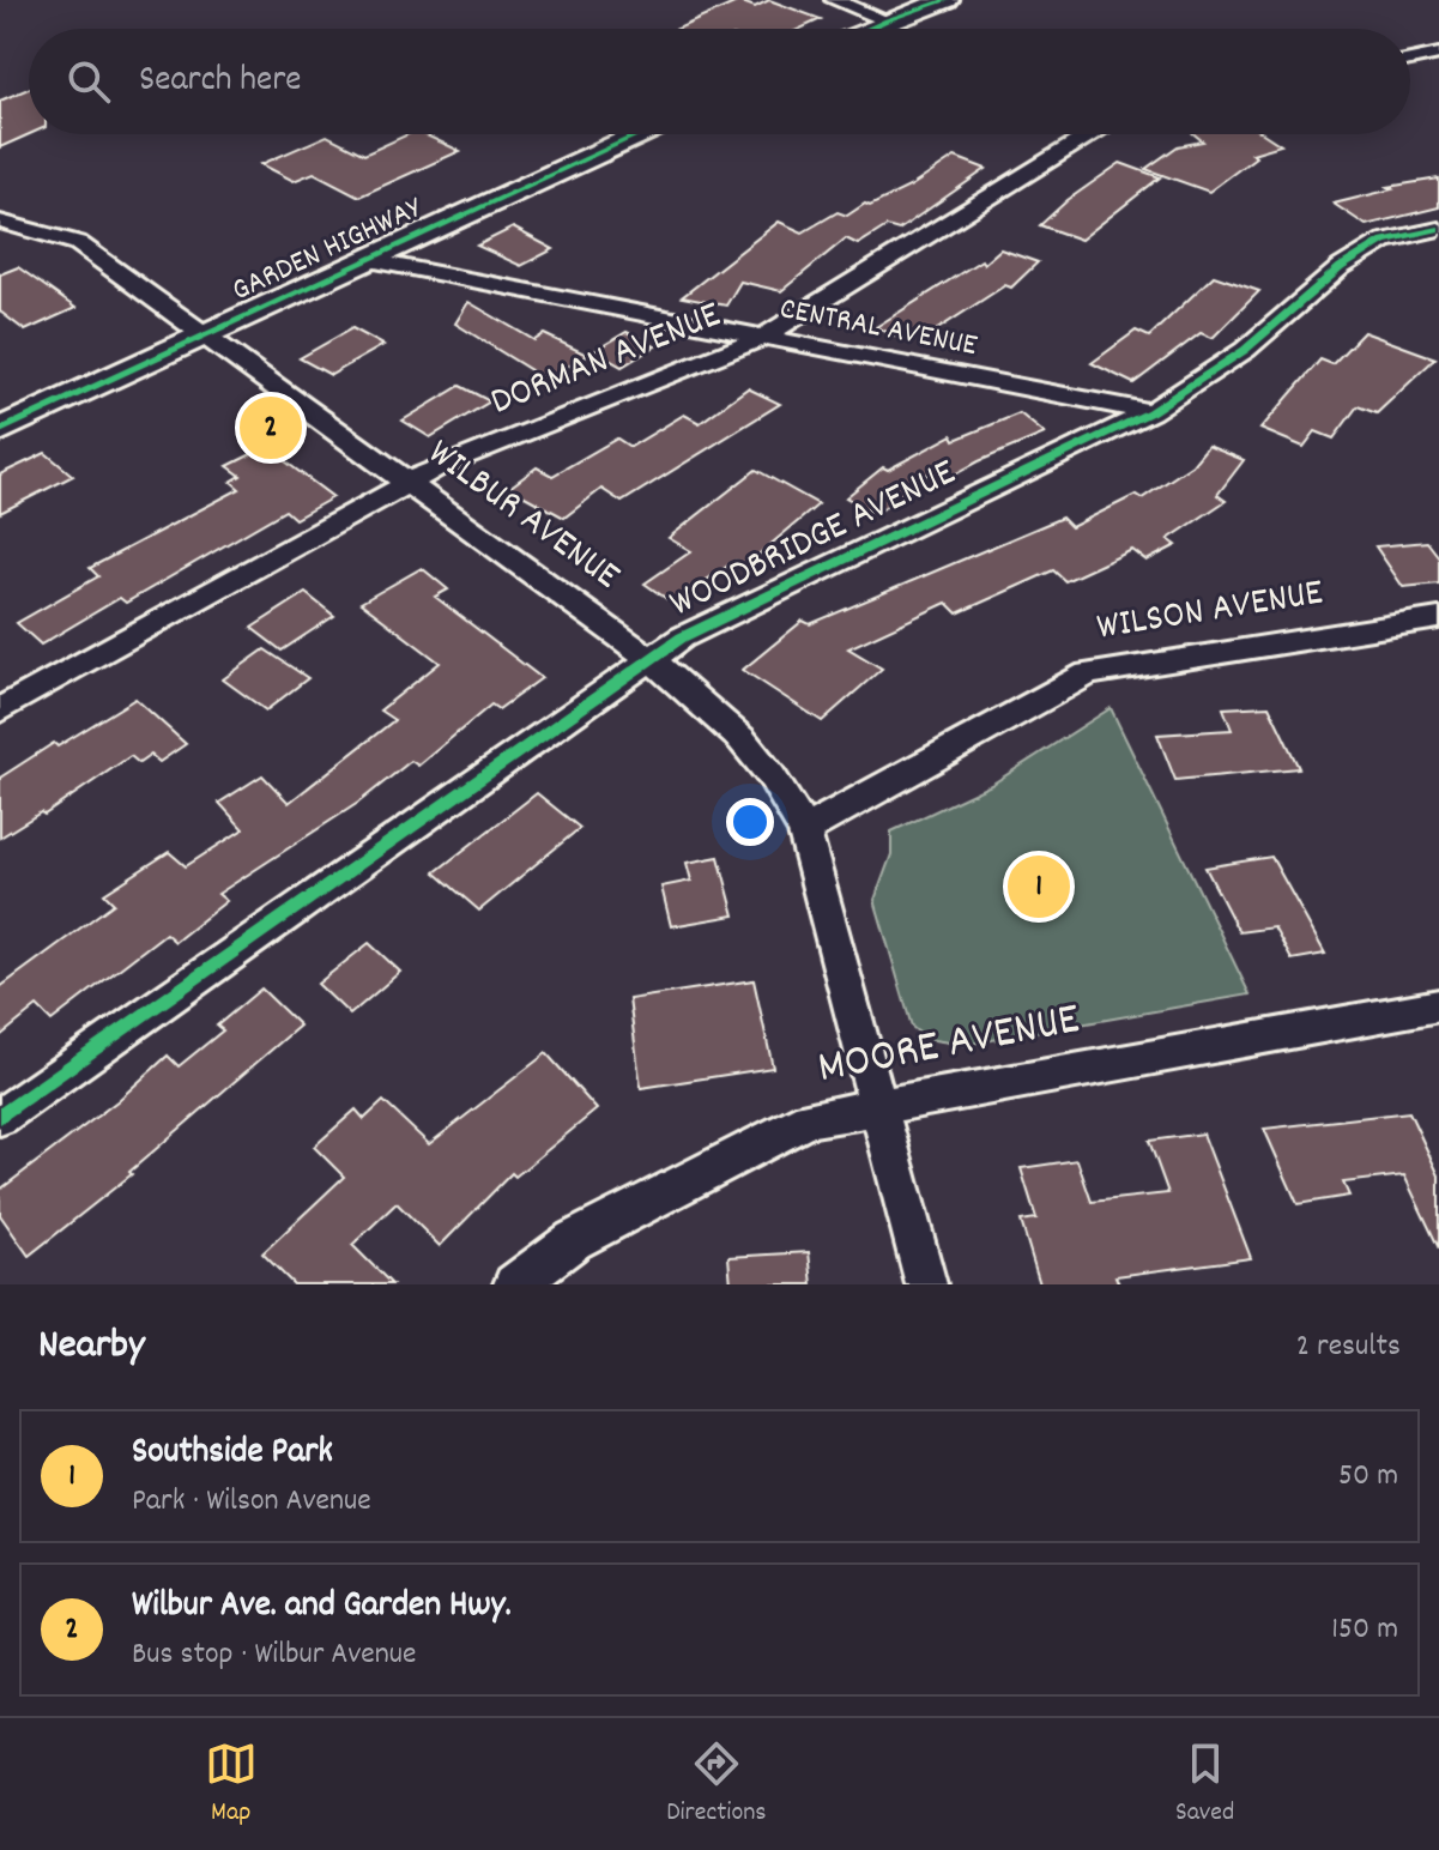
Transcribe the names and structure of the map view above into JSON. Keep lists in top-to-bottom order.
{
  "streets": {
    "main road": ["GARDEN HIGHWAY"],
    "street": [
      "CENTRAL AVENUE",
      "DORMAN AVENUE",
      "WILBUR AVENUE",
      "WOODBRIDGE AVENUE",
      "WILSON AVENUE",
      "MOORE AVENUE"
    ]
  },
  "crossings": [
    ["GARDEN HIGHWAY", "CENTRAL AVENUE"],
    ["GARDEN HIGHWAY", "WILBUR AVENUE"],
    ["CENTRAL AVENUE", "DORMAN AVENUE"],
    ["CENTRAL AVENUE", "WOODBRIDGE AVENUE"],
    ["DORMAN AVENUE", "WILBUR AVENUE"],
    ["WILBUR AVENUE", "WOODBRIDGE AVENUE"],
    ["WILBUR AVENUE", "WILSON AVENUE"],
    ["WILBUR AVENUE", "MOORE AVENUE"]
  ],
  "page": {
    "search": "Search here",
    "pins": ["2", "1"],
    "heading": ["Nearby", "2 results"],
    "list": [
      {
        "mark": "1",
        "name": "Southside Park",
        "note": "Park · Wilson Avenue",
        "value": "50 m"
      },
      {
        "mark": "2",
        "name": "Wilbur Ave. and Garden Hwy.",
        "note": "Bus stop · Wilbur Avenue",
        "value": "150 m"
      }
    ],
    "nav": ["Map", "Directions", "Saved"]
  }
}
